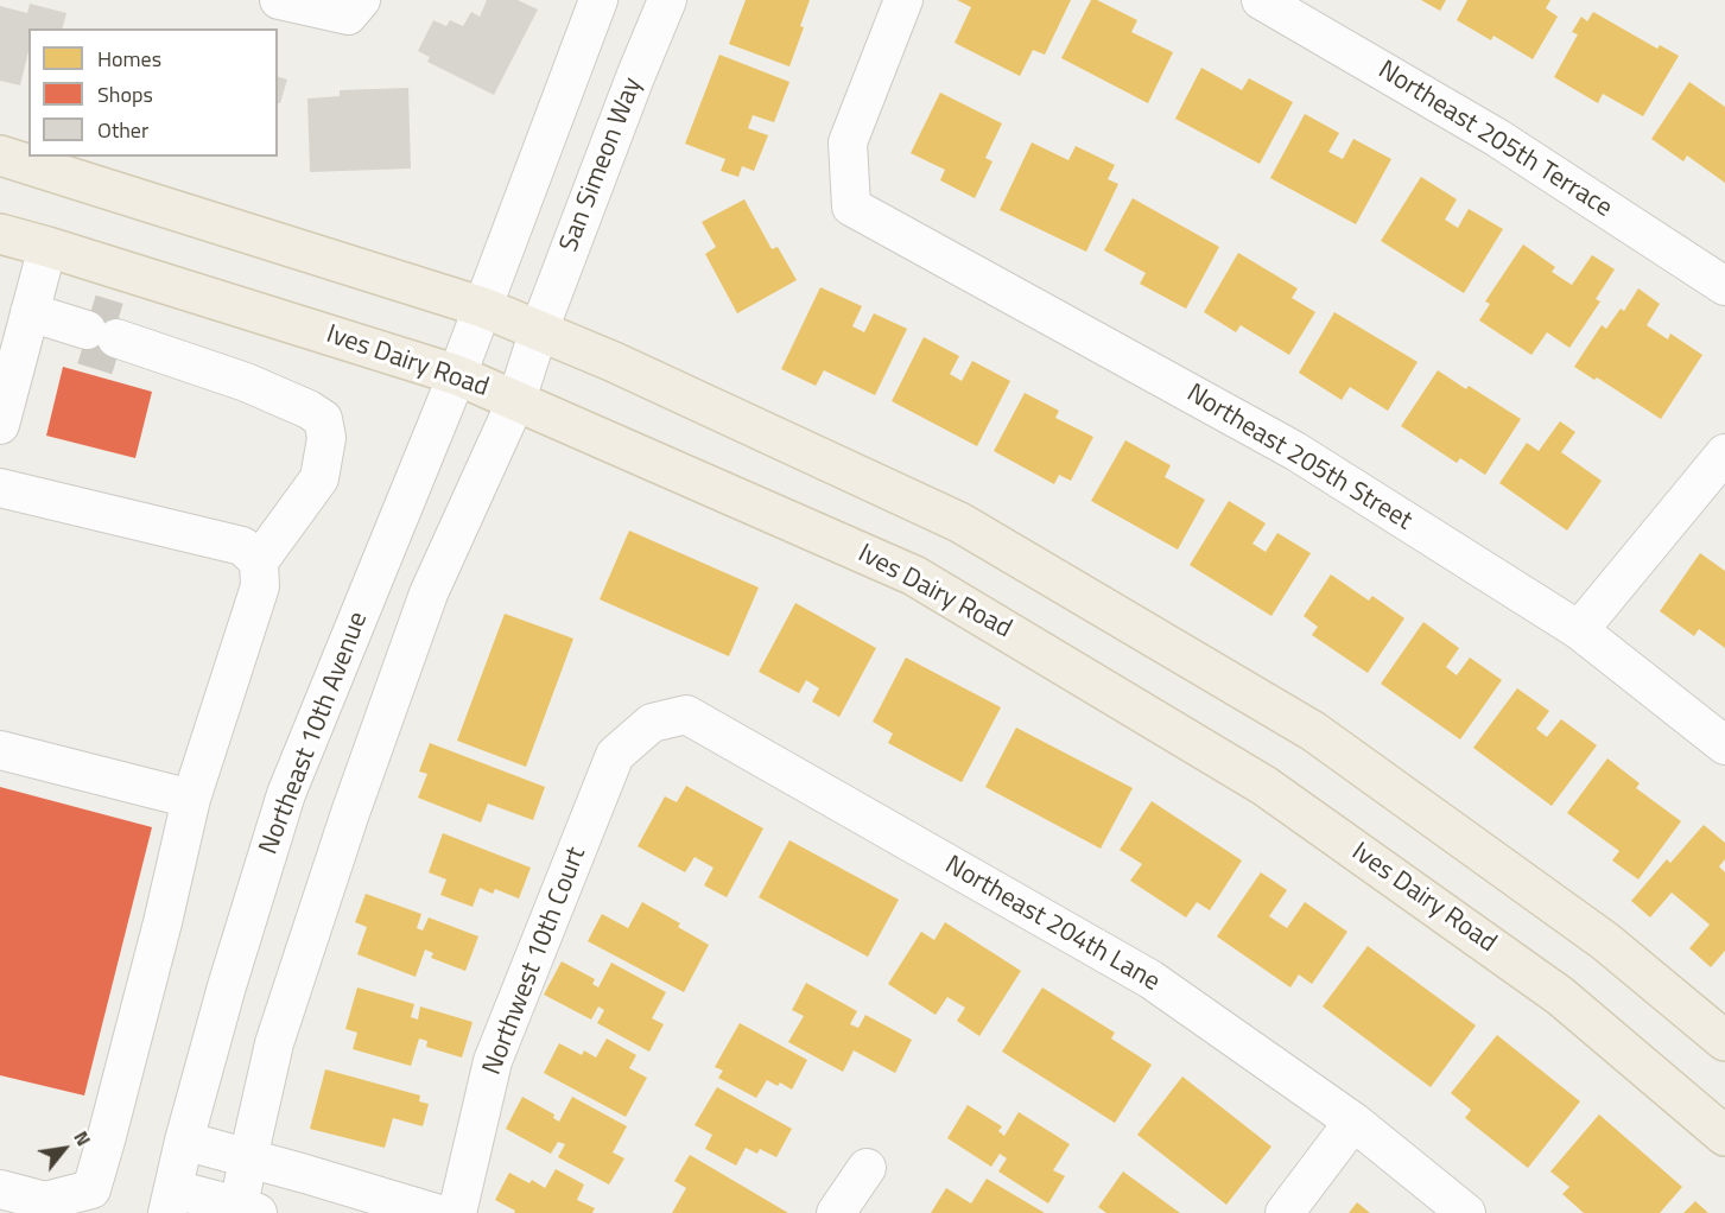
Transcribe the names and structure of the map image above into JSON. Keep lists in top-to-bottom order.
{
  "streets": {
    "main road": ["Ives Dairy Road"],
    "street": [
      "Northeast 205th Terrace",
      "San Simeon Way",
      "Northeast 205th Street",
      "Northeast 10th Avenue",
      "Northeast 204th Lane",
      "Northwest 10th Court"
    ]
  },
  "crossings": [
    ["Ives Dairy Road", "Northeast 10th Avenue"],
    ["Northeast 204th Lane", "Northwest 10th Court"]
  ],
  "legend": ["Homes", "Shops", "Other"],
  "north": "top right"
}
